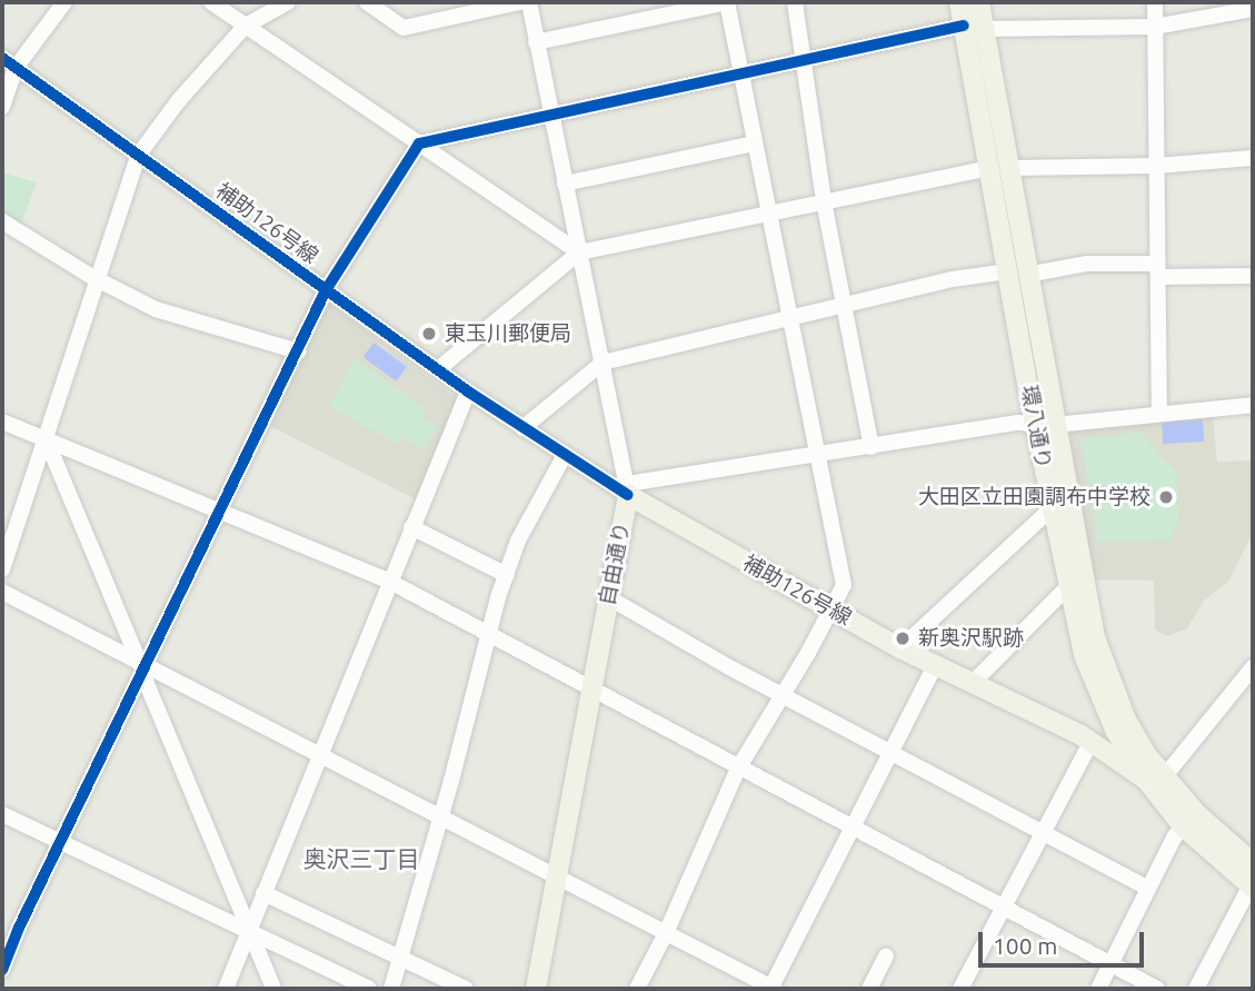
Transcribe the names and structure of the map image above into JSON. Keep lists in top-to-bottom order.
{
  "streets": {
    "main road": ["補助126号線", "環八通り", "自由通り"]
  },
  "crossings": [
    ["補助126号線", "環八通り"],
    ["補助126号線", "自由通り"]
  ],
  "districts": ["奥沢三丁目"],
  "places": ["東玉川郵便局", "大田区立田園調布中学校", "新奥沢駅跡"],
  "scale_bar": "100 m"
}
